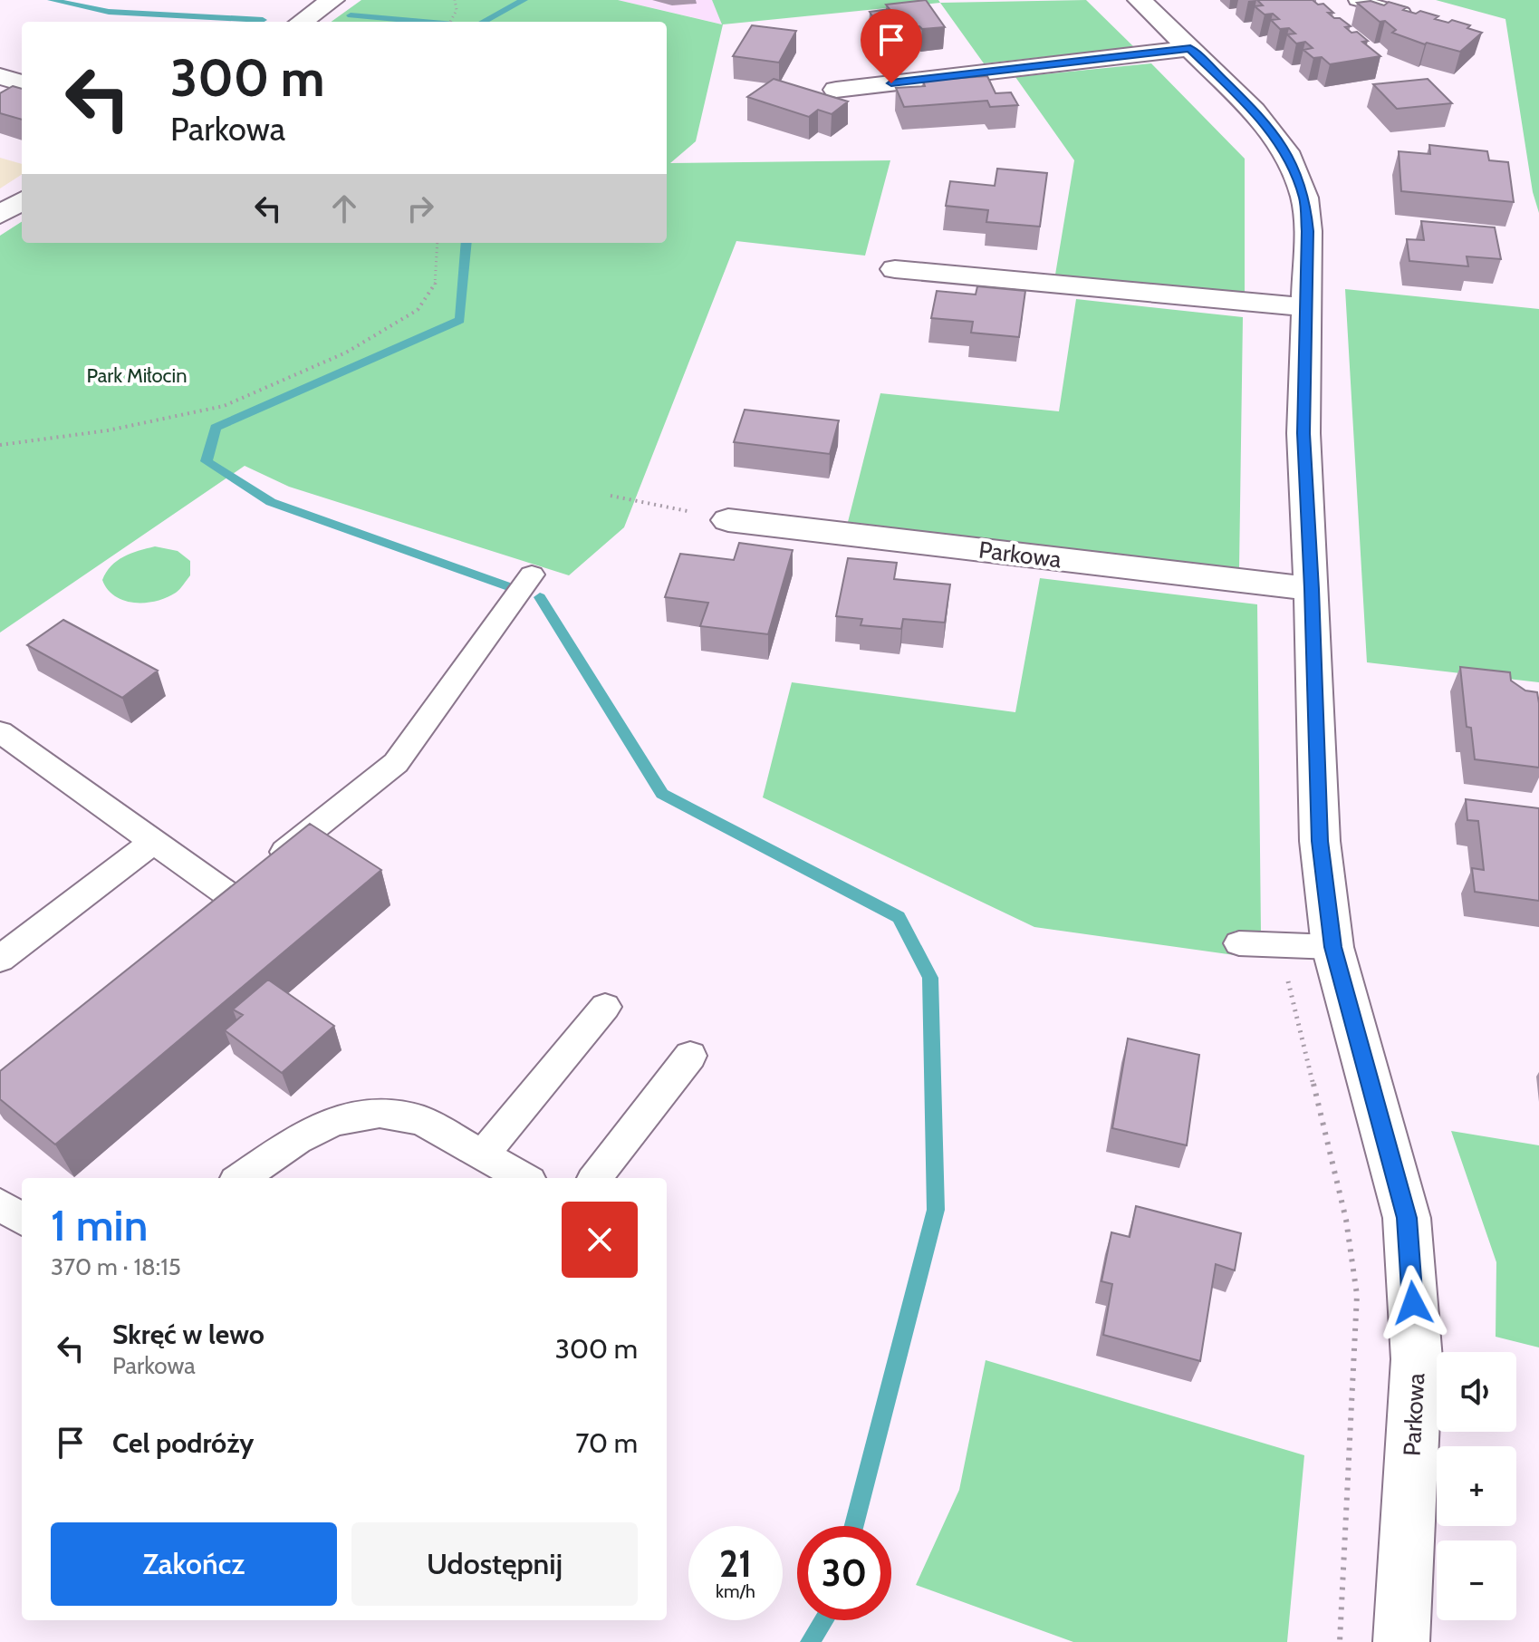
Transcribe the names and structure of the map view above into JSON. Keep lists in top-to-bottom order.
{
  "streets": {
    "street": ["Parkowa"]
  },
  "parks": ["Park Miłocin"],
  "page": {
    "turn": ["300 m", "Parkowa"],
    "heading": ["1 min", "370 m · 18:15"],
    "list": [
      {
        "name": "Skręć w lewo",
        "note": "Parkowa",
        "value": "300 m"
      },
      {
        "name": "Cel podróży",
        "value": "70 m"
      }
    ],
    "map_buttons": ["+", "−"],
    "buttons": ["Zakończ", "Udostępnij"],
    "speed": "21 km/h",
    "limit": "30"
  }
}
